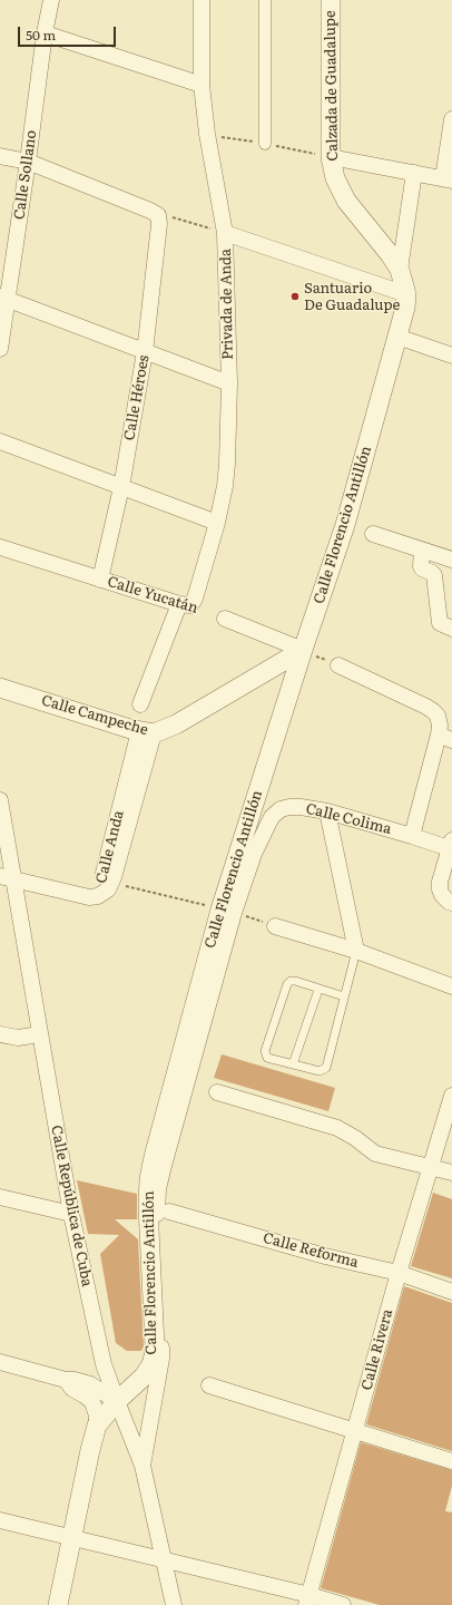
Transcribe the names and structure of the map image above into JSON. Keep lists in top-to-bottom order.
{
  "streets": {
    "street": [
      "Calzada de Guadalupe",
      "Calle Sollano",
      "Privada de Anda",
      "Calle Héroes",
      "Calle Florencio Antillón",
      "Calle Yucatán",
      "Calle Campeche",
      "Calle Colima",
      "Calle Anda",
      "Calle República de Cuba",
      "Calle Reforma",
      "Calle Rivera"
    ]
  },
  "crossings": [
    ["Calzada de Guadalupe", "Calle Florencio Antillón"],
    ["Privada de Anda", "Calle Yucatán"],
    ["Calle Héroes", "Calle Yucatán"],
    ["Calle Florencio Antillón", "Calle Campeche"],
    ["Calle Florencio Antillón", "Calle Colima"],
    ["Calle Florencio Antillón", "Calle República de Cuba"],
    ["Calle Campeche", "Calle Anda"],
    ["Calle Reforma", "Calle Rivera"]
  ],
  "places": ["Santuario De Guadalupe"],
  "scale_bar": "50 m"
}
